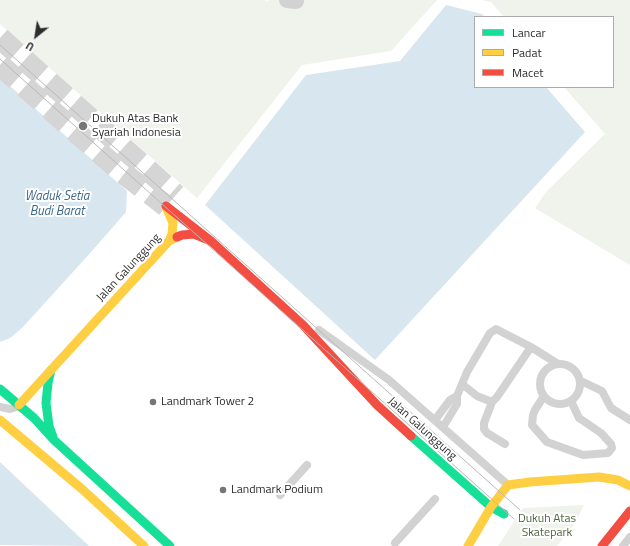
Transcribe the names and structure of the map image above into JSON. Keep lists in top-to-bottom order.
{
  "streets": {
    "main road": ["Jalan Galunggung"]
  },
  "water": ["Waduk Setia Budi Barat"],
  "parks": ["Dukuh Atas Skatepark"],
  "places": ["Dukuh Atas Bank Syariah Indonesia", "Landmark Tower 2", "Landmark Podium"],
  "legend": ["Lancar", "Padat", "Macet"],
  "north": "bottom left"
}
